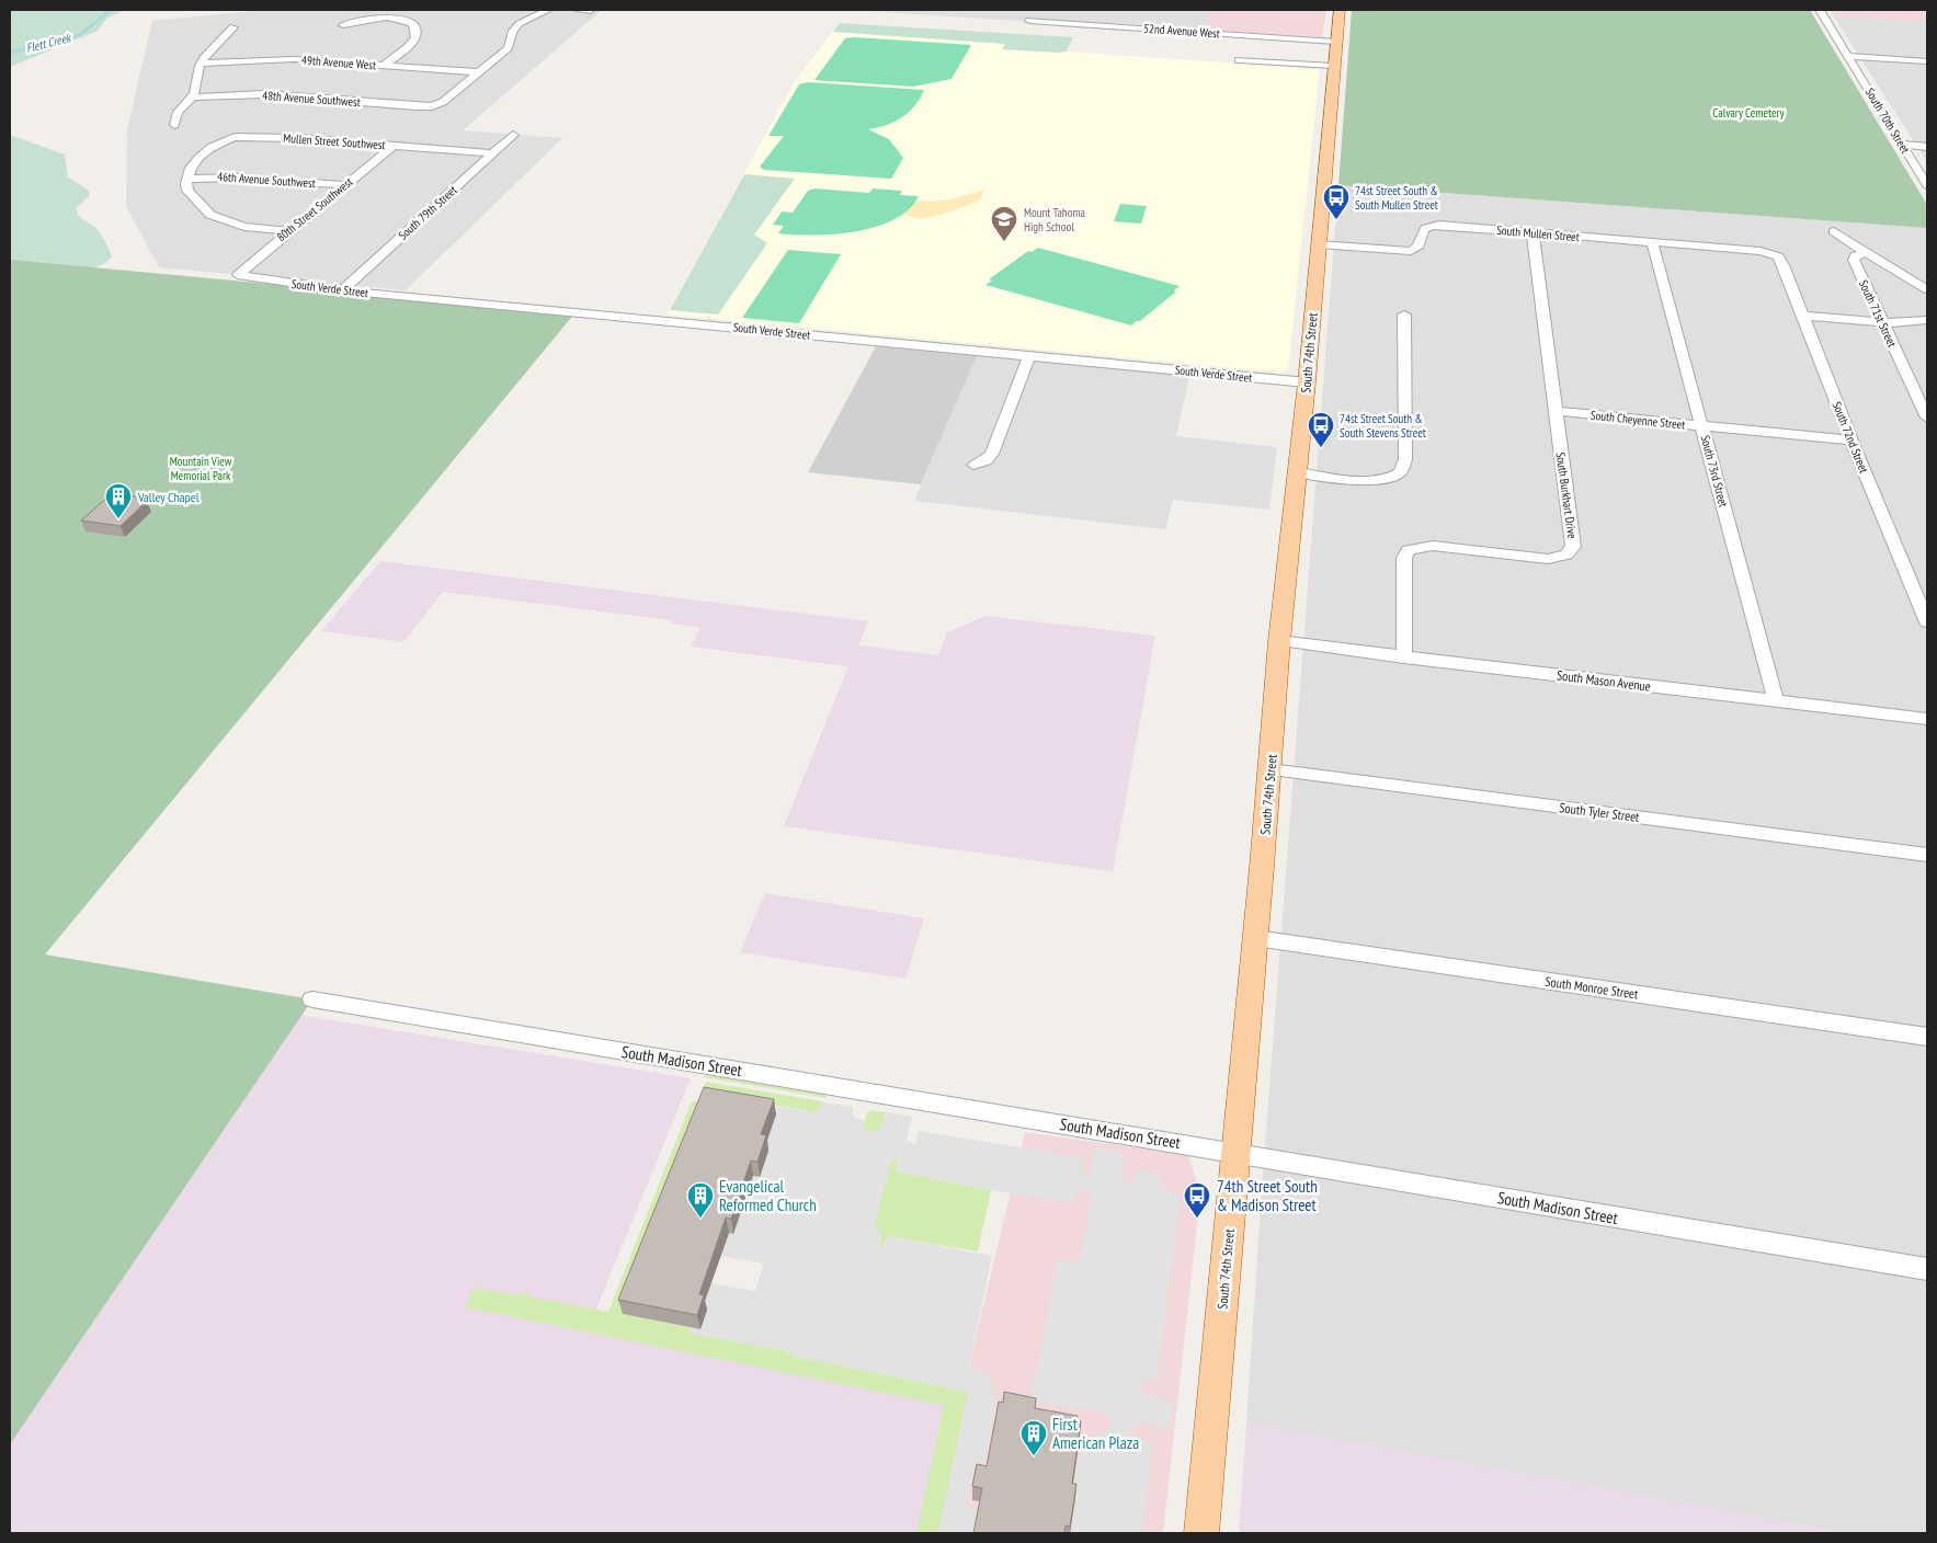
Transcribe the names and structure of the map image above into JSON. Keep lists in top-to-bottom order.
{
  "streets": {
    "main road": ["South 74th Street"],
    "street": [
      "52nd Avenue West",
      "49th Avenue West",
      "48th Avenue Southwest",
      "South 70th Street",
      "Mullen Street Southwest",
      "46th Avenue Southwest",
      "80th Street Southwest",
      "South 79th Street",
      "South Mullen Street",
      "South Verde Street",
      "South 71st Street",
      "South Cheyenne Street",
      "South 72nd Street",
      "South 73rd Street",
      "South Burkhart Drive",
      "South Mason Avenue",
      "South Tyler Street",
      "South Monroe Street",
      "South Madison Street"
    ]
  },
  "crossings": [
    ["52nd Avenue West", "South 74th Street"],
    ["49th Avenue West", "48th Avenue Southwest"],
    ["Mullen Street Southwest", "46th Avenue Southwest"],
    ["Mullen Street Southwest", "80th Street Southwest"],
    ["Mullen Street Southwest", "South 79th Street"],
    ["46th Avenue Southwest", "80th Street Southwest"],
    ["80th Street Southwest", "South Verde Street"],
    ["South 79th Street", "South Verde Street"],
    ["South Mullen Street", "South 74th Street"],
    ["South Mullen Street", "South 72nd Street"],
    ["South Mullen Street", "South 73rd Street"],
    ["South Mullen Street", "South Burkhart Drive"],
    ["South Verde Street", "South 74th Street"],
    ["South 74th Street", "South Mason Avenue"],
    ["South 74th Street", "South Tyler Street"],
    ["South 74th Street", "South Monroe Street"],
    ["South 74th Street", "South Madison Street"],
    ["South Cheyenne Street", "South 72nd Street"],
    ["South Cheyenne Street", "South 73rd Street"],
    ["South Cheyenne Street", "South Burkhart Drive"],
    ["South 73rd Street", "South Mason Avenue"],
    ["South Burkhart Drive", "South Mason Avenue"]
  ],
  "water": ["Flett Creek"],
  "parks": ["Calvary Cemetery", "Mountain View Memorial Park"],
  "places": {
    "bus stop": ["74st Street South & South Mullen Street", "74st Street South & South Stevens Street", "74th Street South & Madison Street"],
    "school or university": ["Mount Tahoma High School"],
    "building": ["Valley Chapel", "Evangelical Reformed Church", "First American Plaza"]
  }
}
